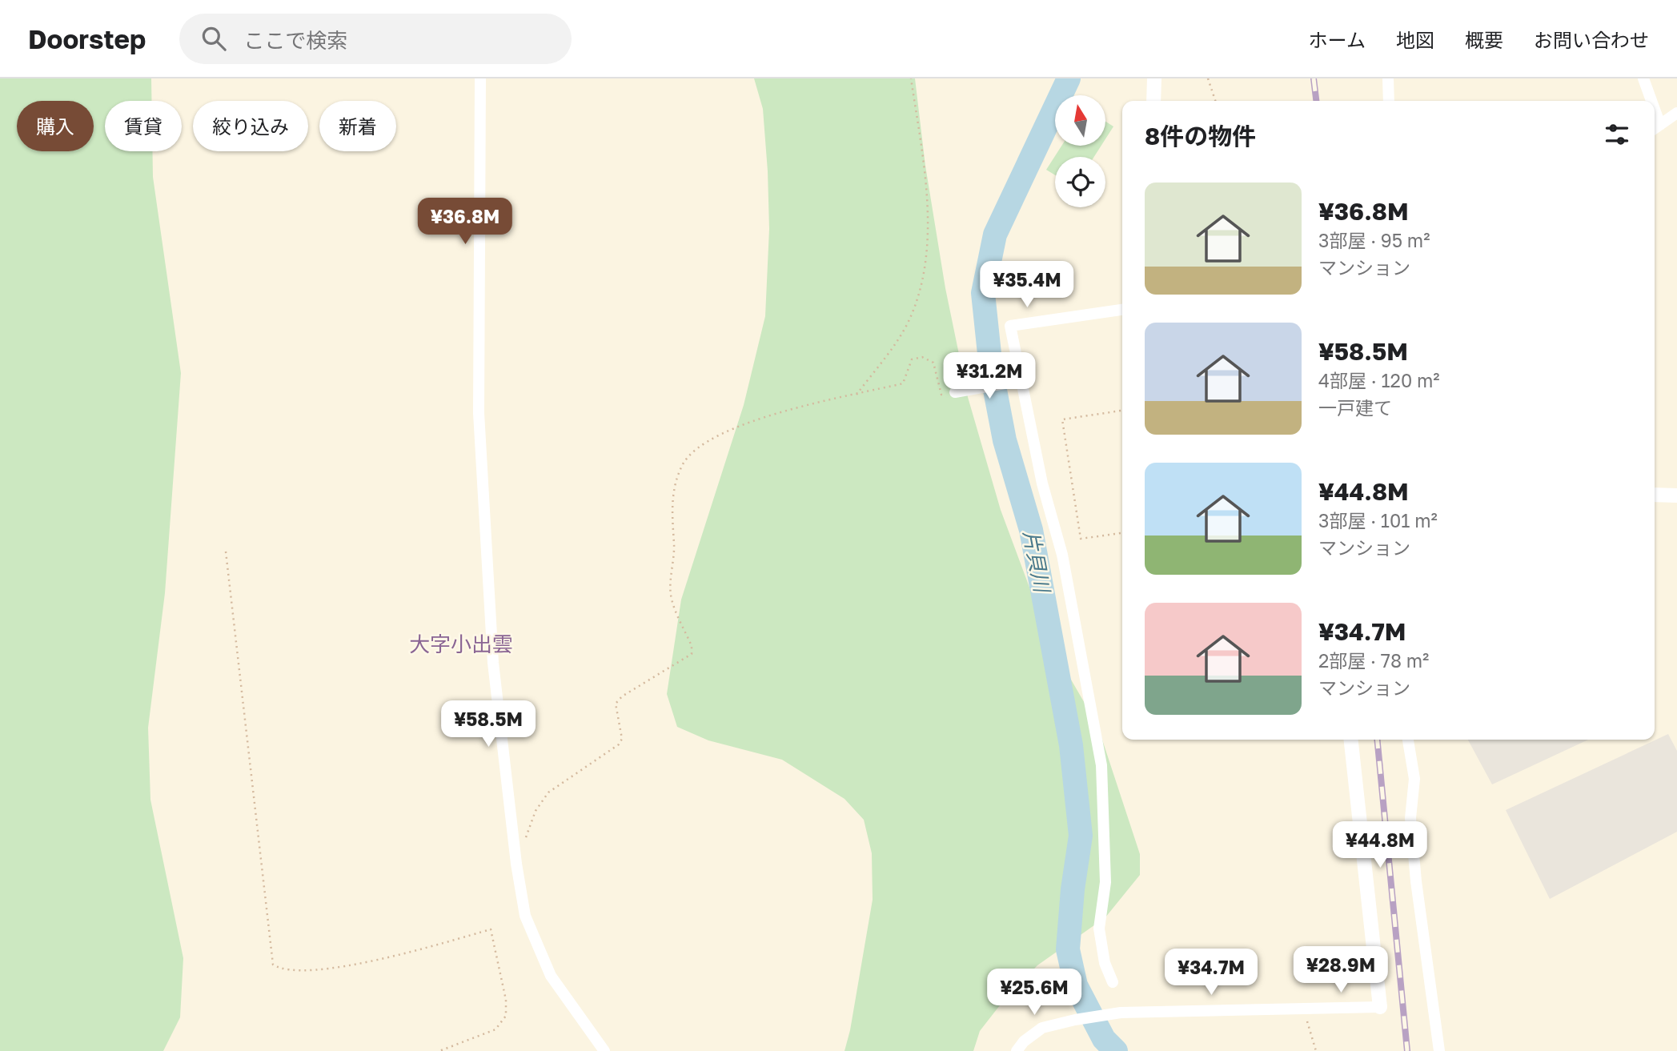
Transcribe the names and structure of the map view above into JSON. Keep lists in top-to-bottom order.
{
  "districts": ["大字小出雲"],
  "water": ["片貝川"],
  "north": "top",
  "page": {
    "header": "Doorstep",
    "search": "ここで検索",
    "nav": [
      "ホーム",
      "地図",
      "概要",
      "お問い合わせ"
    ],
    "chip": [
      "購入",
      "賃貸",
      "絞り込み",
      "新着"
    ],
    "heading": "8件の物件",
    "list": [
      {
        "name": "¥36.8M",
        "note": "3部屋 · 95 m² · マンション"
      },
      {
        "name": "¥58.5M",
        "note": "4部屋 · 120 m² · 一戸建て"
      },
      {
        "name": "¥44.8M",
        "note": "3部屋 · 101 m² · マンション"
      },
      {
        "name": "¥34.7M",
        "note": "2部屋 · 78 m² · マンション"
      }
    ],
    "price": [
      "¥36.8M",
      "¥35.4M",
      "¥31.2M",
      "¥58.5M",
      "¥44.8M",
      "¥28.9M",
      "¥34.7M",
      "¥25.6M"
    ]
  }
}
